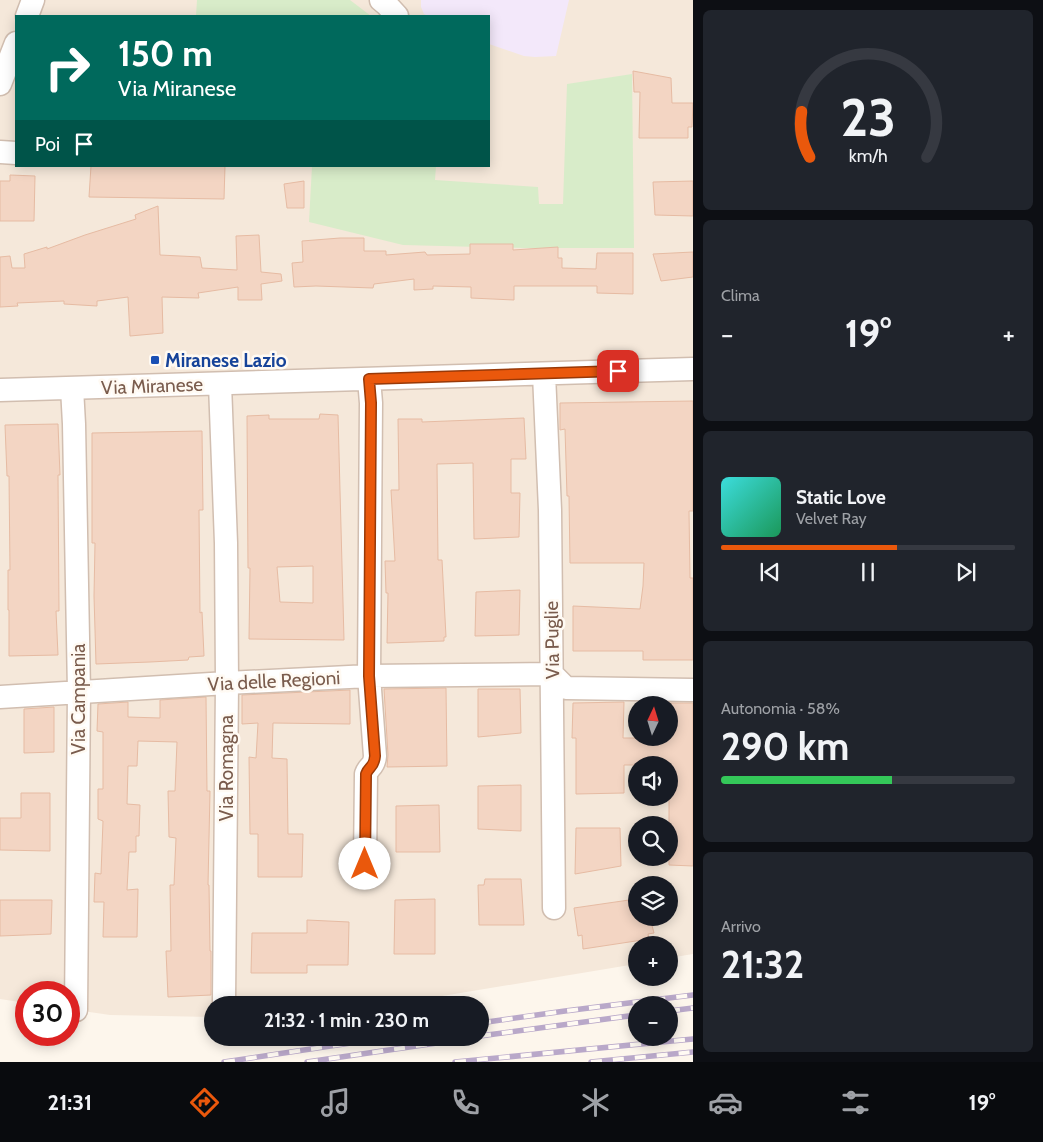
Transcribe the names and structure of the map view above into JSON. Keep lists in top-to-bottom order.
{
  "streets": {
    "street": [
      "Via Miranese",
      "Via Puglie",
      "Via delle Regioni",
      "Via Campania",
      "Via Romagna"
    ]
  },
  "crossings": [
    ["Via Miranese", "Via Puglie"],
    ["Via Miranese", "Via Campania"],
    ["Via Miranese", "Via Romagna"],
    ["Via Puglie", "Via delle Regioni"],
    ["Via delle Regioni", "Via Campania"],
    ["Via delle Regioni", "Via Romagna"]
  ],
  "places": {
    "transit": ["Miranese Lazio"]
  },
  "north": "top",
  "page": {
    "turn": ["150 m", "Via Miranese"],
    "then": "Poi",
    "tile": [
      "Clima",
      ["Autonomia · 58%", "290 km"],
      ["Arrivo", "21:32"]
    ],
    "heat": ["−", "19°", "+"],
    "song": ["Static Love", "Velvet Ray"],
    "map_buttons": ["+", "−"],
    "limit": "30",
    "trip": "21:32 · 1 min · 230 m",
    "tabs": ["21:31", "19°"],
    "gauge": ["23", "km/h"]
  }
}
